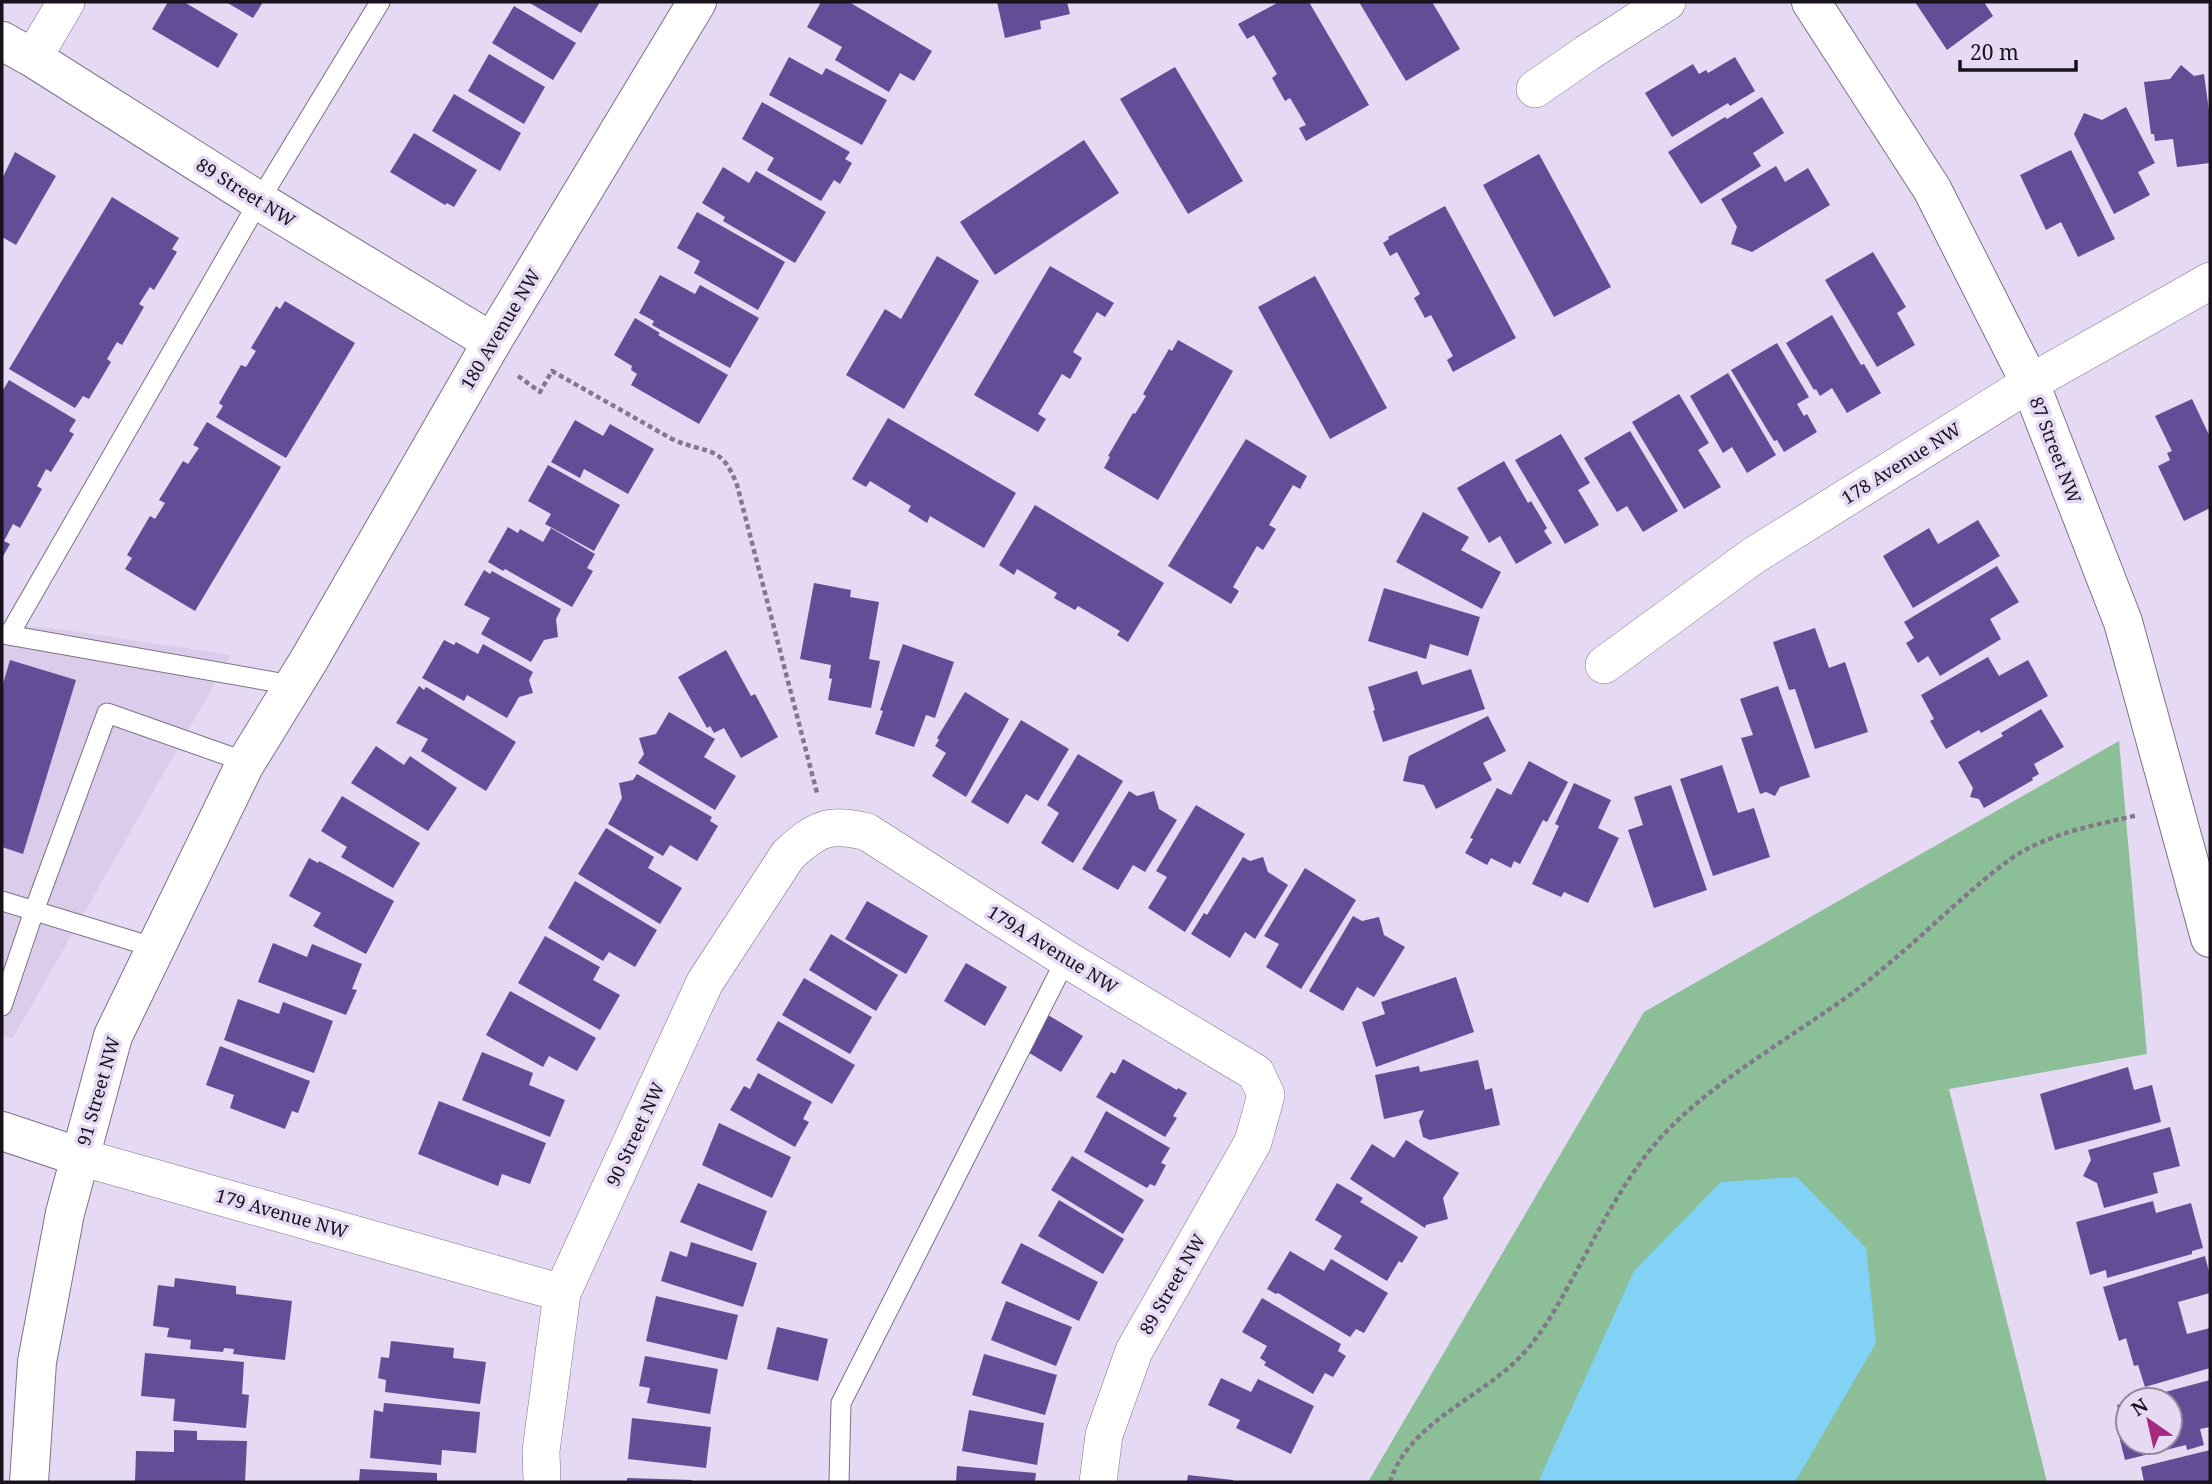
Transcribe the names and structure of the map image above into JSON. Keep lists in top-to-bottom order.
{
  "streets": {
    "street": [
      "89 Street NW",
      "180 Avenue NW",
      "87 Street NW",
      "178 Avenue NW",
      "179A Avenue NW",
      "91 Street NW",
      "90 Street NW",
      "179 Avenue NW"
    ]
  },
  "crossings": [
    ["89 Street NW", "180 Avenue NW"],
    ["89 Street NW", "179A Avenue NW"],
    ["180 Avenue NW", "91 Street NW"],
    ["87 Street NW", "178 Avenue NW"],
    ["179A Avenue NW", "90 Street NW"],
    ["91 Street NW", "179 Avenue NW"],
    ["90 Street NW", "179 Avenue NW"]
  ],
  "scale_bar": "20 m",
  "north": "top left"
}
